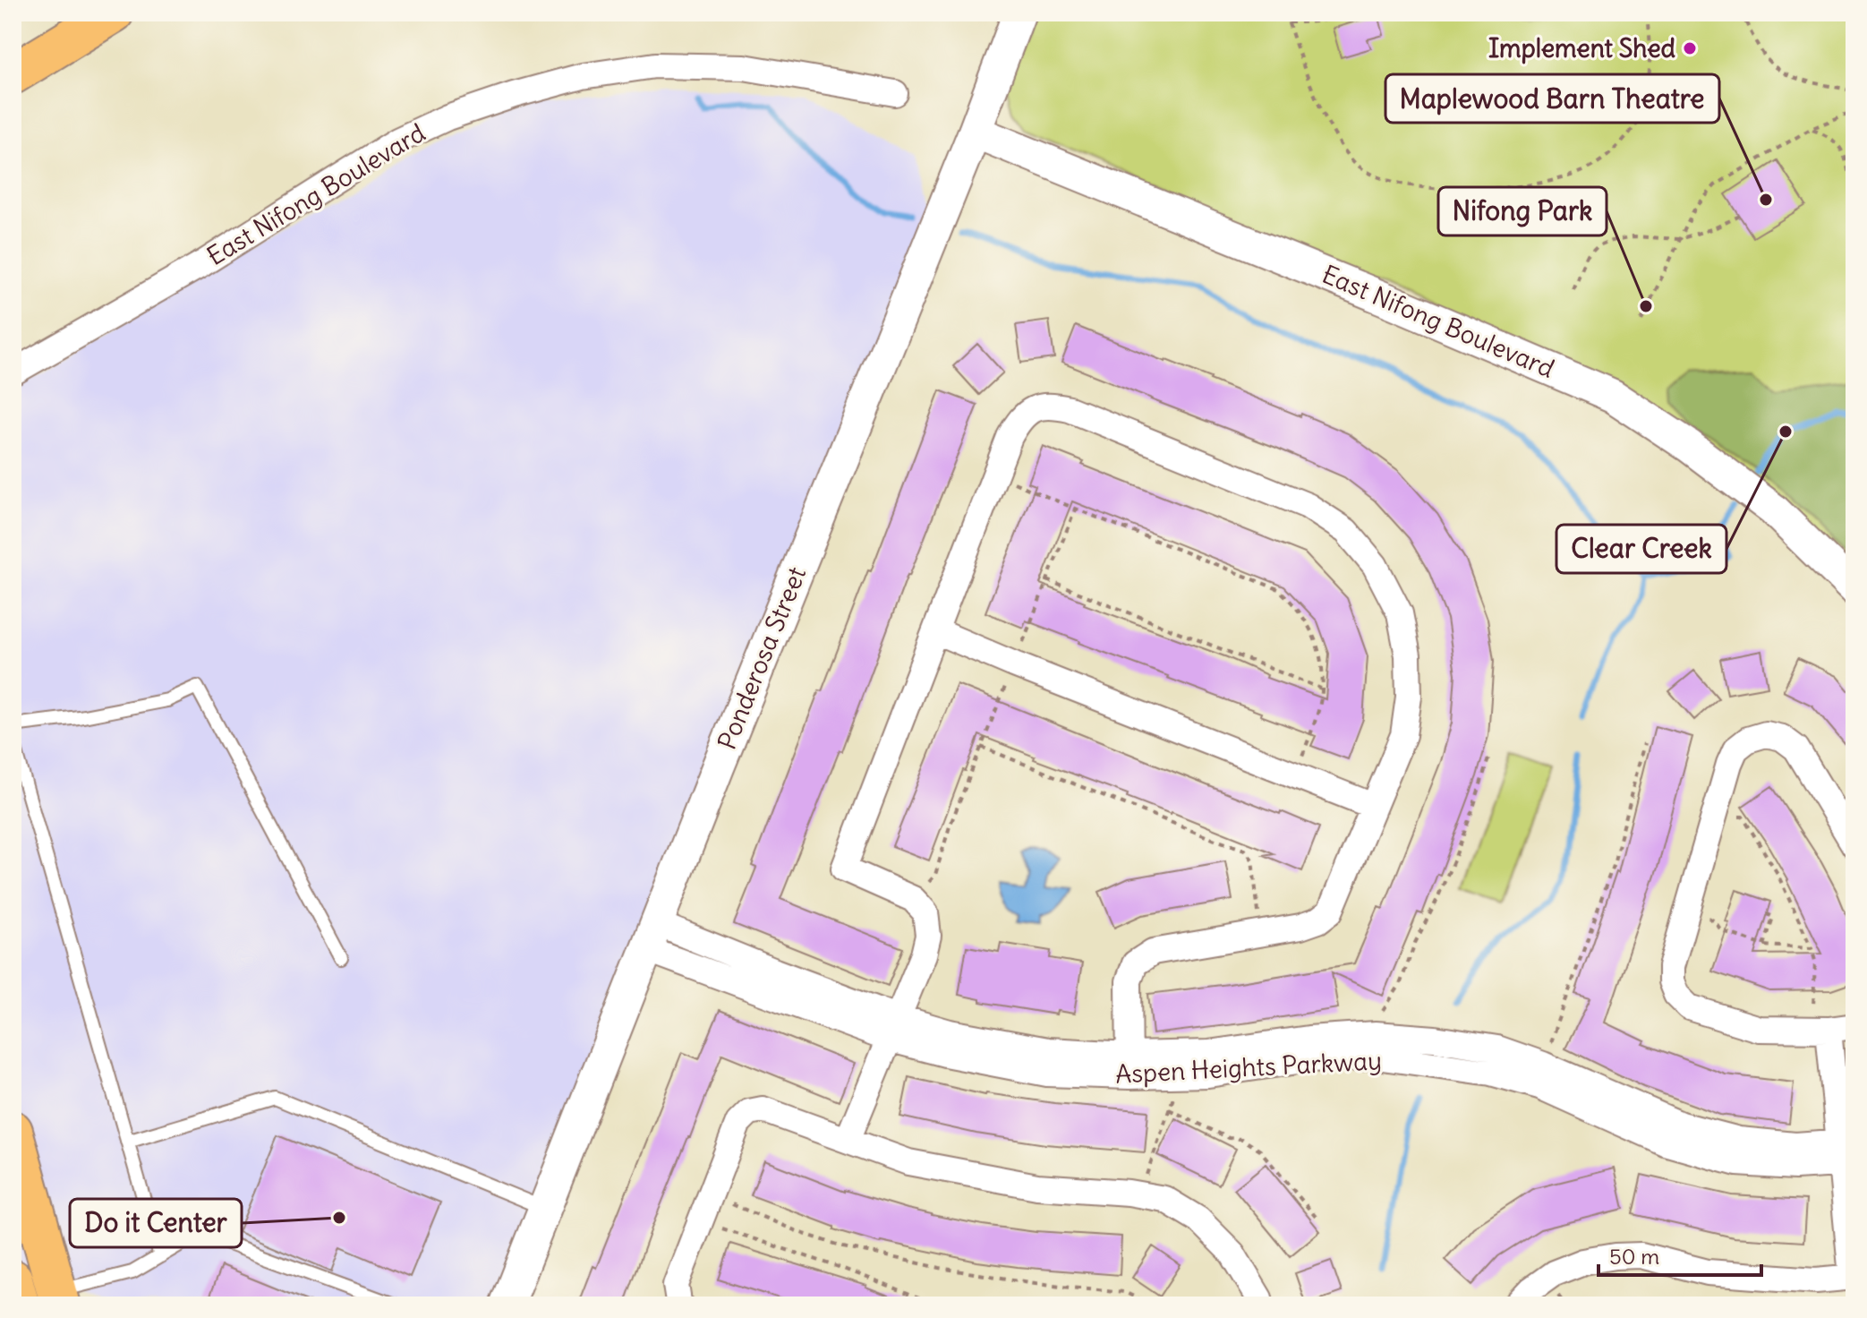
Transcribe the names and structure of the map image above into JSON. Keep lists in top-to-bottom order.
{
  "streets": {
    "street": ["East Nifong Boulevard", "Ponderosa Street", "Aspen Heights Parkway"]
  },
  "crossings": [
    ["East Nifong Boulevard", "Ponderosa Street"],
    ["Ponderosa Street", "Aspen Heights Parkway"]
  ],
  "places": [
    "Implement Shed",
    "Maplewood Barn Theatre",
    "Nifong Park",
    "Clear Creek",
    "Do it Center"
  ],
  "scale_bar": "50 m"
}
